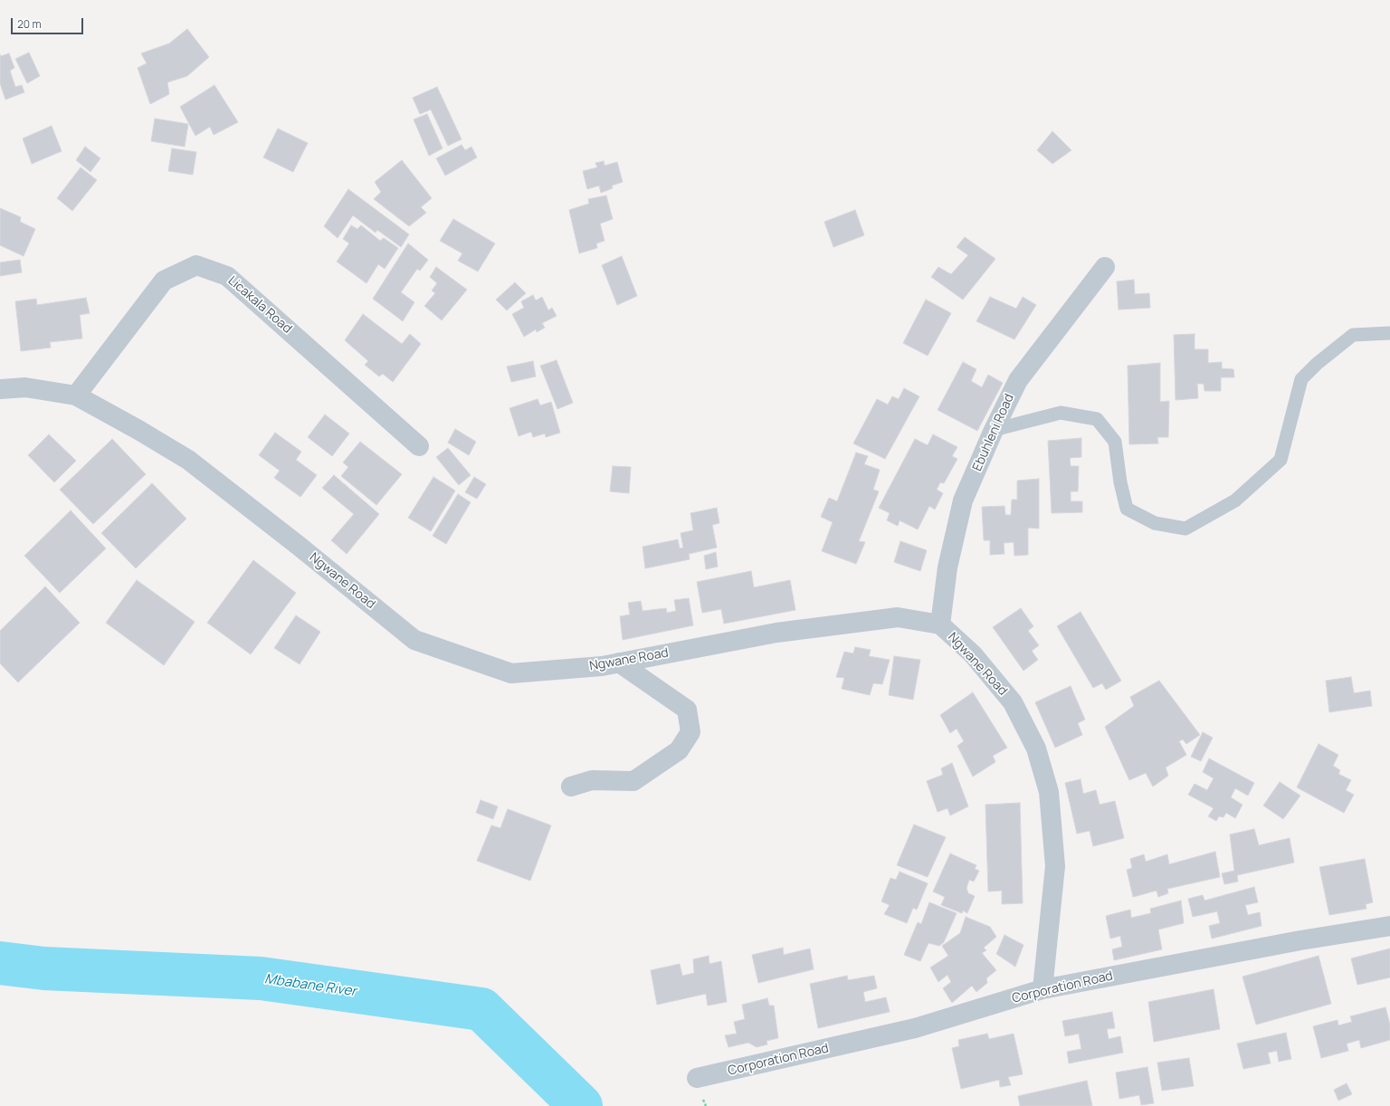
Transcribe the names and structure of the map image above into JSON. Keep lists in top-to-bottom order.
{
  "streets": {
    "street": [
      "Licakala Road",
      "Ebuhleni Road",
      "Ngwane Road",
      "Corporation Road"
    ]
  },
  "crossings": [
    ["Licakala Road", "Ngwane Road"],
    ["Ebuhleni Road", "Ngwane Road"],
    ["Ngwane Road", "Corporation Road"]
  ],
  "water": ["Mbabane River"],
  "scale_bar": "20 m"
}
